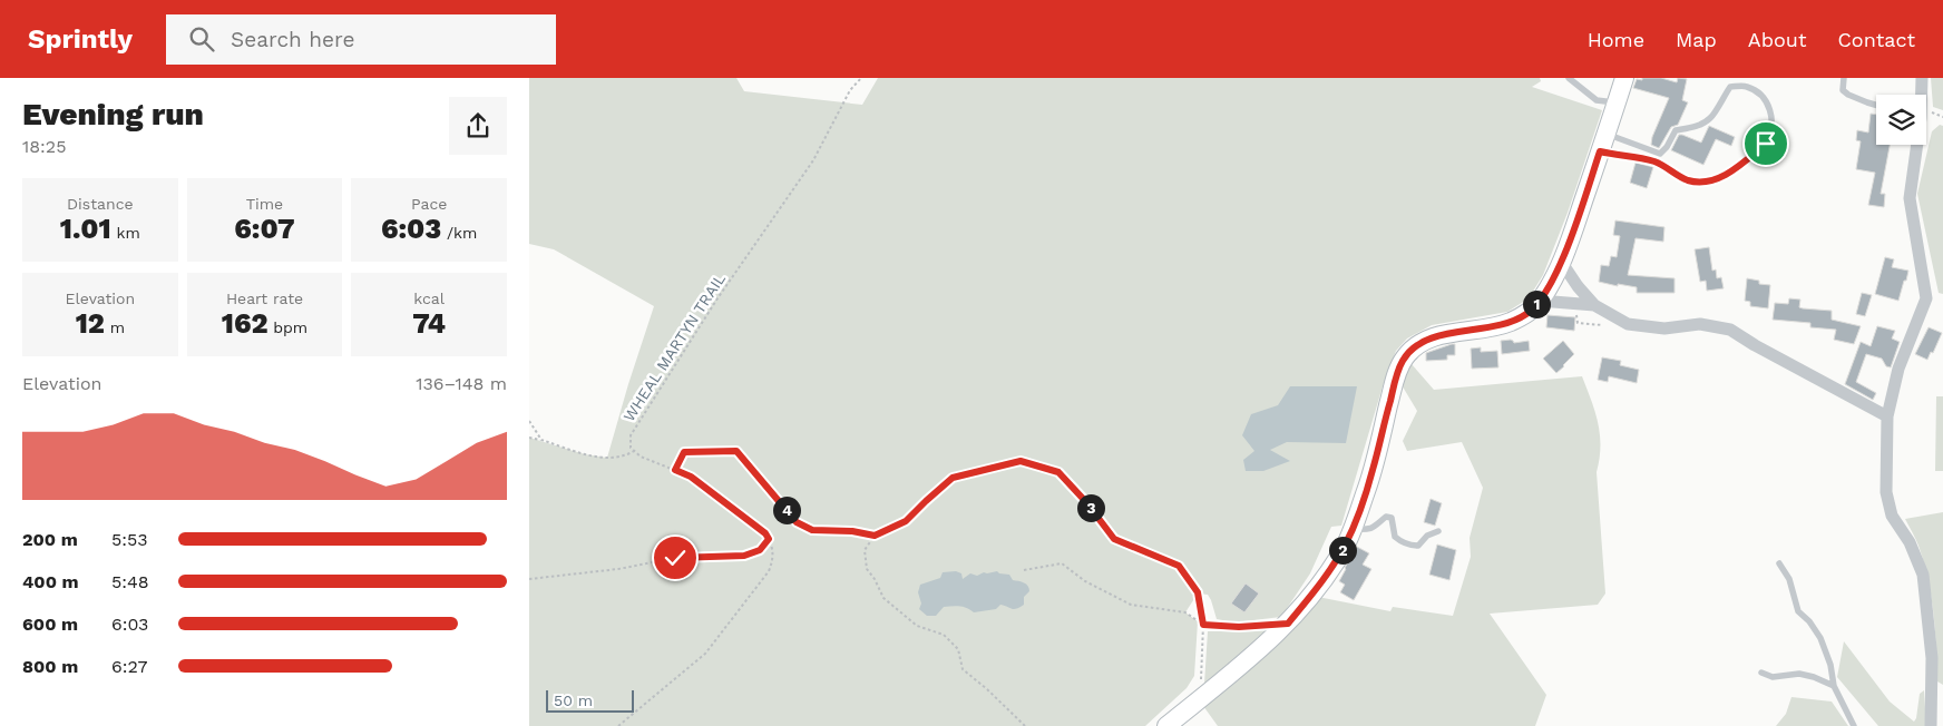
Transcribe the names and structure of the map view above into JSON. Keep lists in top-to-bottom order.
{
  "streets": {
    "path": ["WHEAL MARTYN TRAIL"]
  },
  "scale_bar": "50 m",
  "page": {
    "header": "Sprintly",
    "search": "Search here",
    "nav": [
      "Home",
      "Map",
      "About",
      "Contact"
    ],
    "heading": ["Evening run", "18:25"],
    "stats": [
      ["Distance", "1.01 km"],
      ["Time", "6:07"],
      ["Pace", "6:03 /km"],
      ["Elevation", "12 m"],
      ["Heart rate", "162 bpm"],
      ["kcal", "74"]
    ],
    "pins": [
      "1",
      "3",
      "4",
      "2"
    ],
    "chart": ["Elevation", "136–148 m"],
    "list": [
      {
        "name": "200 m",
        "note": "5:53"
      },
      {
        "name": "400 m",
        "note": "5:48"
      },
      {
        "name": "600 m",
        "note": "6:03"
      },
      {
        "name": "800 m",
        "note": "6:27"
      }
    ],
    "scale": "50 m"
  }
}
